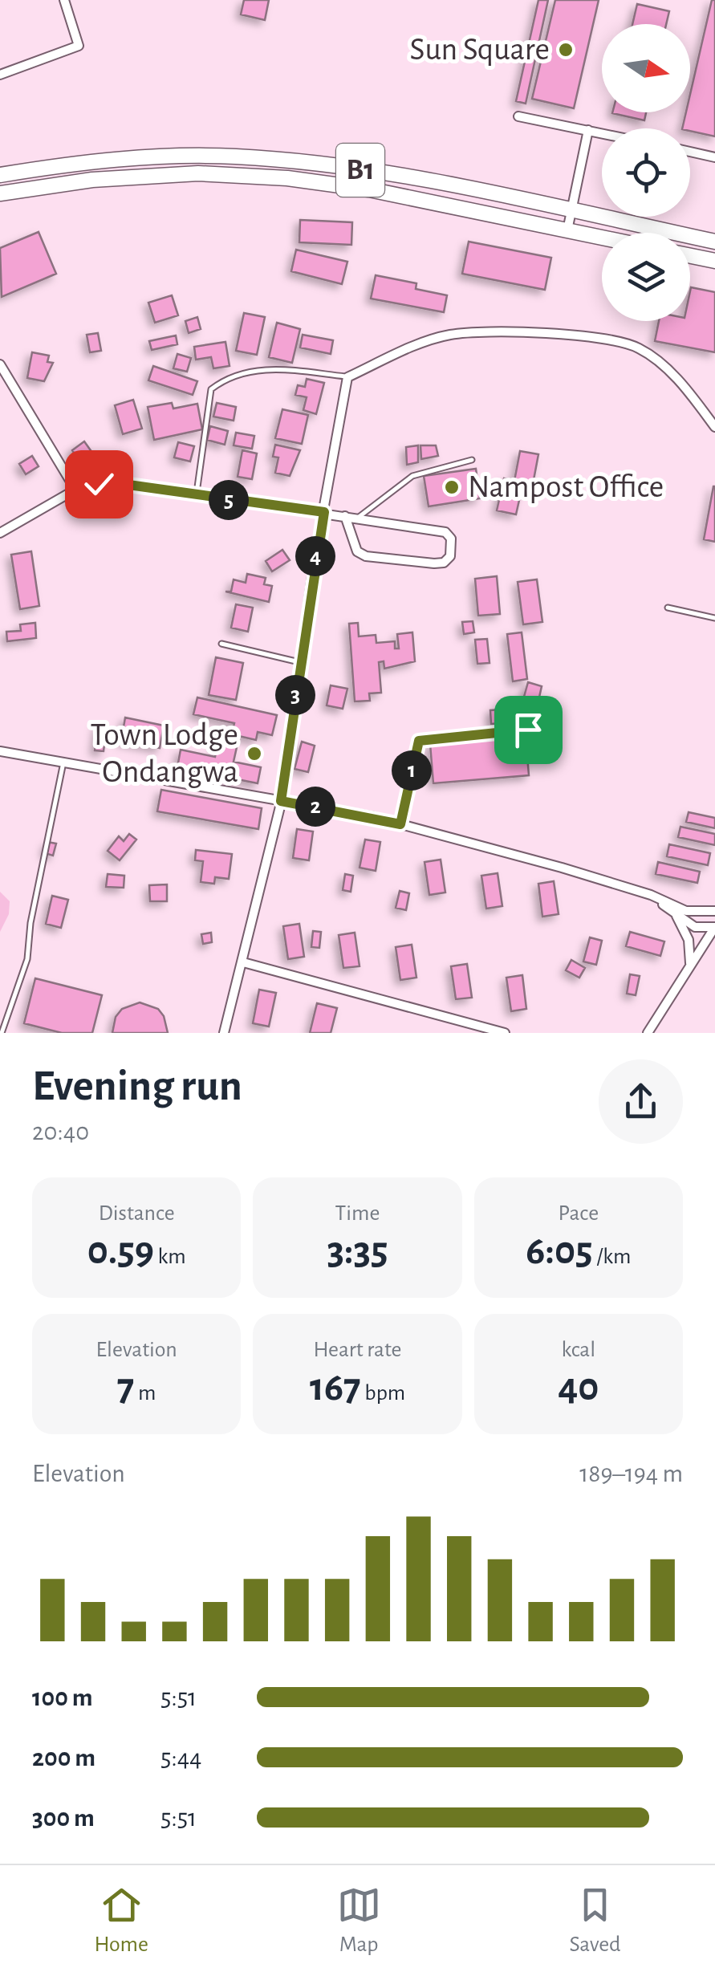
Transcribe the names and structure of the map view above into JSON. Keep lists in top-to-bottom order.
{
  "streets": {
    "main road": ["B1"]
  },
  "places": ["Sun Square", "Nampost Office", "Town Lodge Ondangwa"],
  "north": "right",
  "page": {
    "pins": [
      "5",
      "4",
      "3",
      "1",
      "2"
    ],
    "heading": ["Evening run", "20:40"],
    "stats": [
      ["Distance", "0.59 km"],
      ["Time", "3:35"],
      ["Pace", "6:05 /km"],
      ["Elevation", "7 m"],
      ["Heart rate", "167 bpm"],
      ["kcal", "40"]
    ],
    "chart": ["Elevation", "189–194 m"],
    "list": [
      {
        "name": "100 m",
        "note": "5:51"
      },
      {
        "name": "200 m",
        "note": "5:44"
      },
      {
        "name": "300 m",
        "note": "5:51"
      }
    ],
    "tabs": ["Home", "Map", "Saved"]
  }
}
